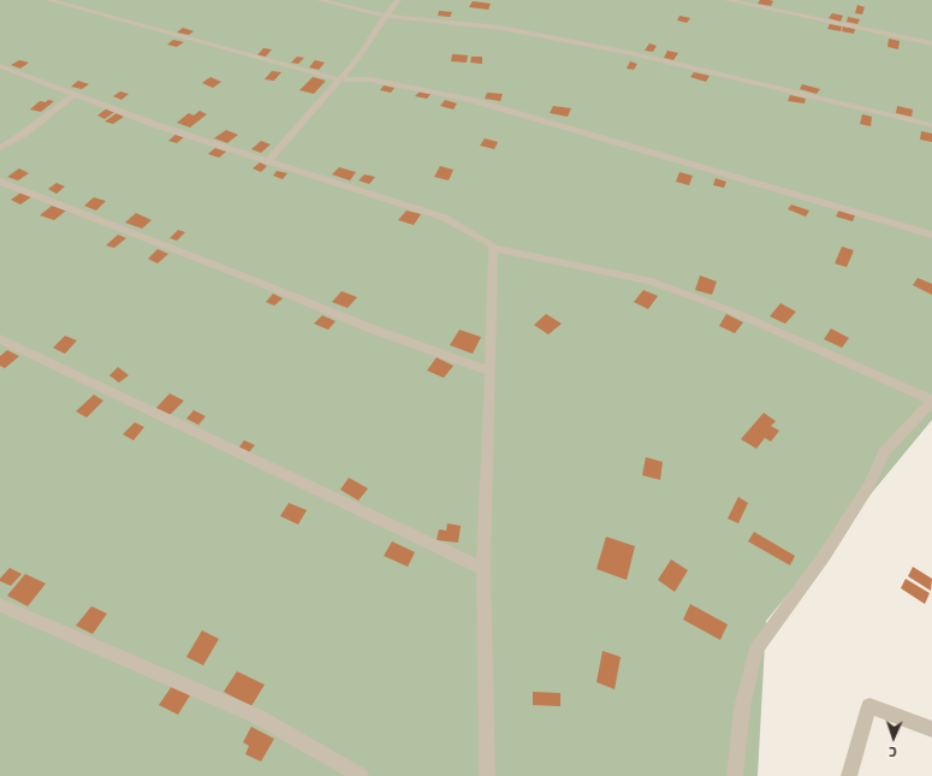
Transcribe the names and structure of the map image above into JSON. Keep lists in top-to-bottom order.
{
  "north": "bottom"
}
